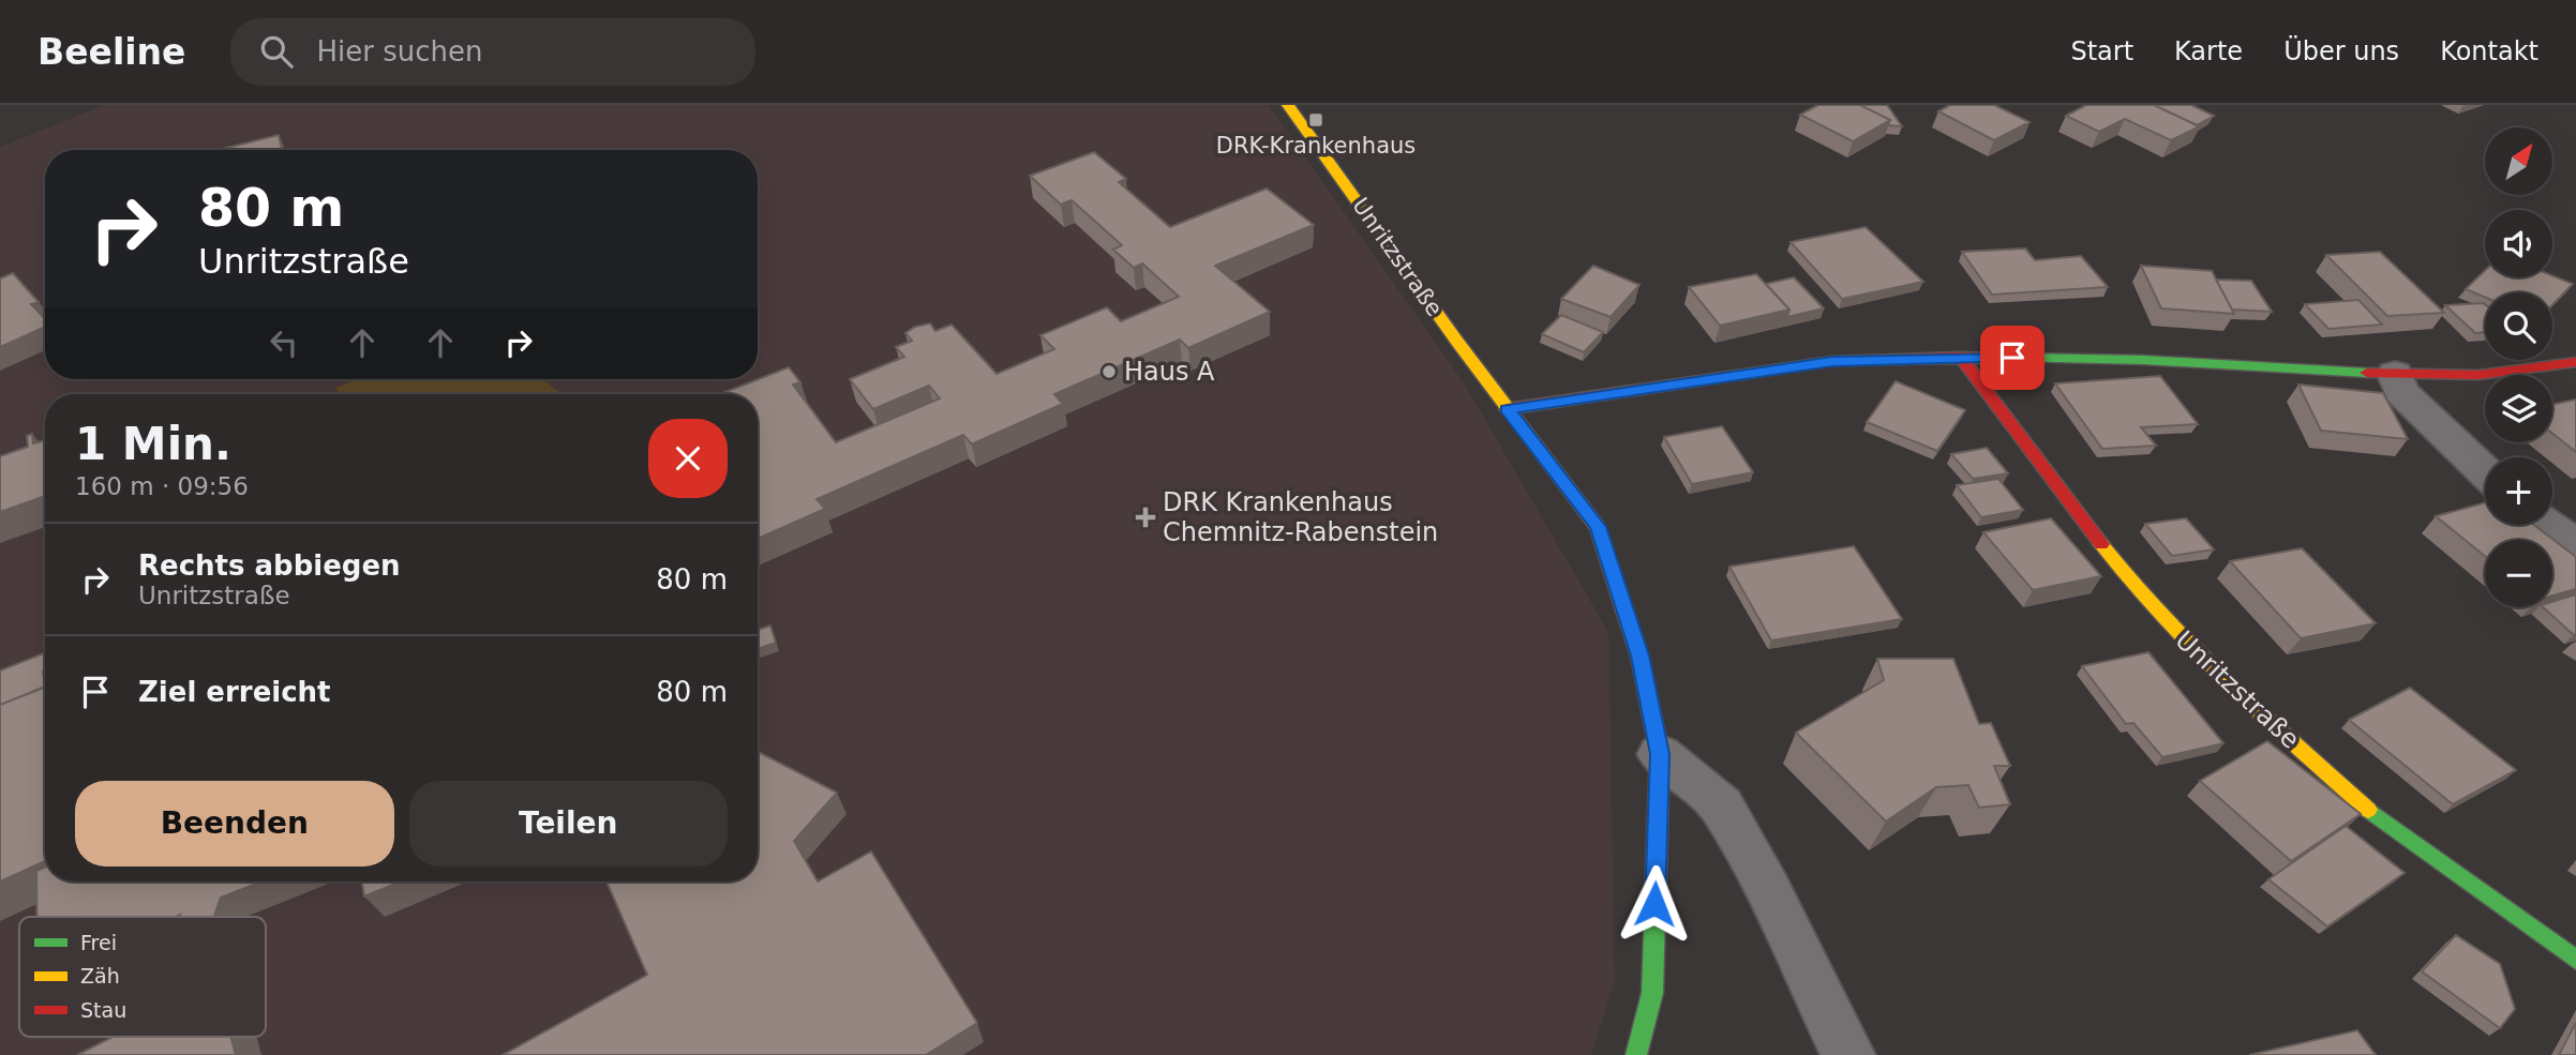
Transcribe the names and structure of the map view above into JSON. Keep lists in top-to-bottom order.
{
  "streets": {
    "street": ["Unritzstraße"]
  },
  "places": {
    "transit": ["DRK-Krankenhaus"],
    "other": ["Haus A"],
    "health": ["DRK Krankenhaus Chemnitz-Rabenstein"]
  },
  "legend": ["Frei", "Zäh", "Stau"],
  "north": "top right",
  "page": {
    "header": "Beeline",
    "search": "Hier suchen",
    "nav": [
      "Start",
      "Karte",
      "Über uns",
      "Kontakt"
    ],
    "map_buttons": ["+", "−"],
    "turn": ["80 m", "Unritzstraße"],
    "heading": ["1 Min.", "160 m · 09:56"],
    "list": [
      {
        "name": "Rechts abbiegen",
        "note": "Unritzstraße",
        "value": "80 m"
      },
      {
        "name": "Ziel erreicht",
        "value": "80 m"
      }
    ],
    "buttons": ["Beenden", "Teilen"]
  }
}
